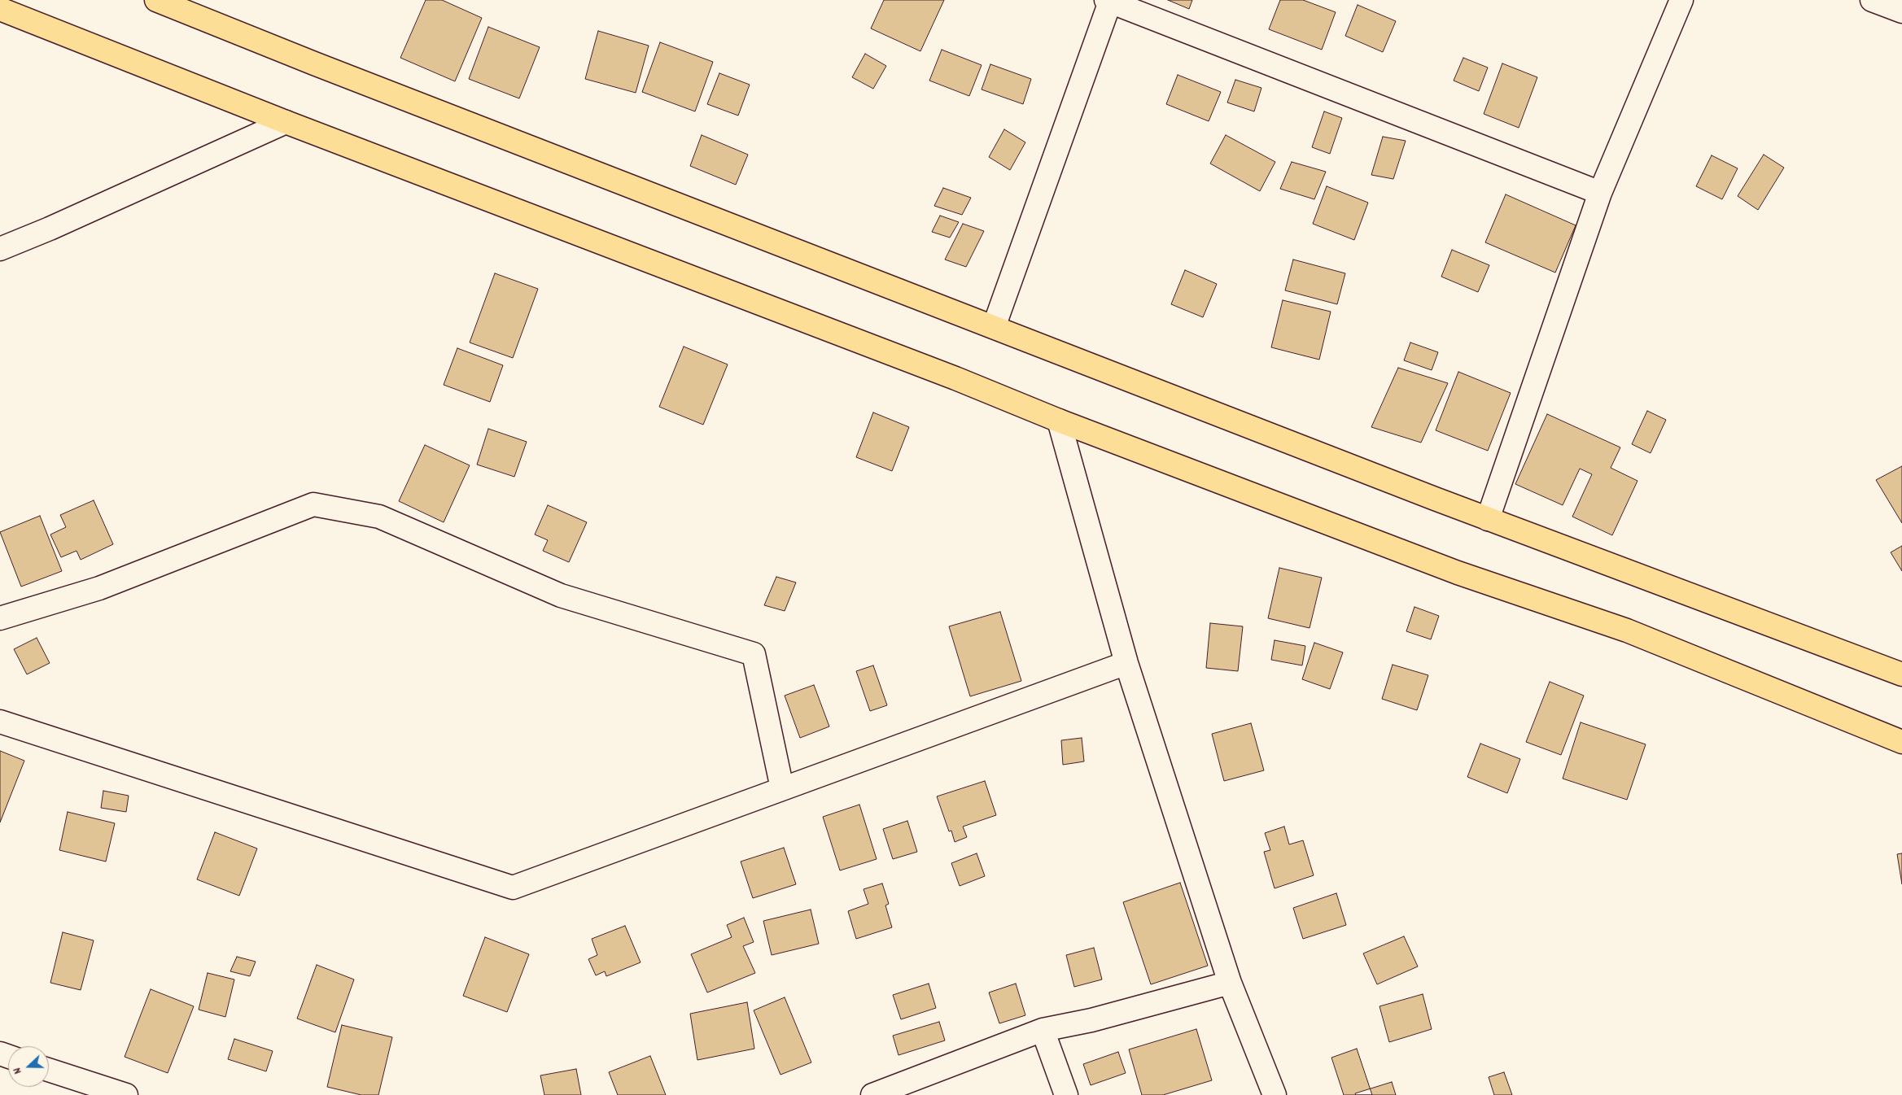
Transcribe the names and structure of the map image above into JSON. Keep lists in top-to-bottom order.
{
  "north": "left"
}
